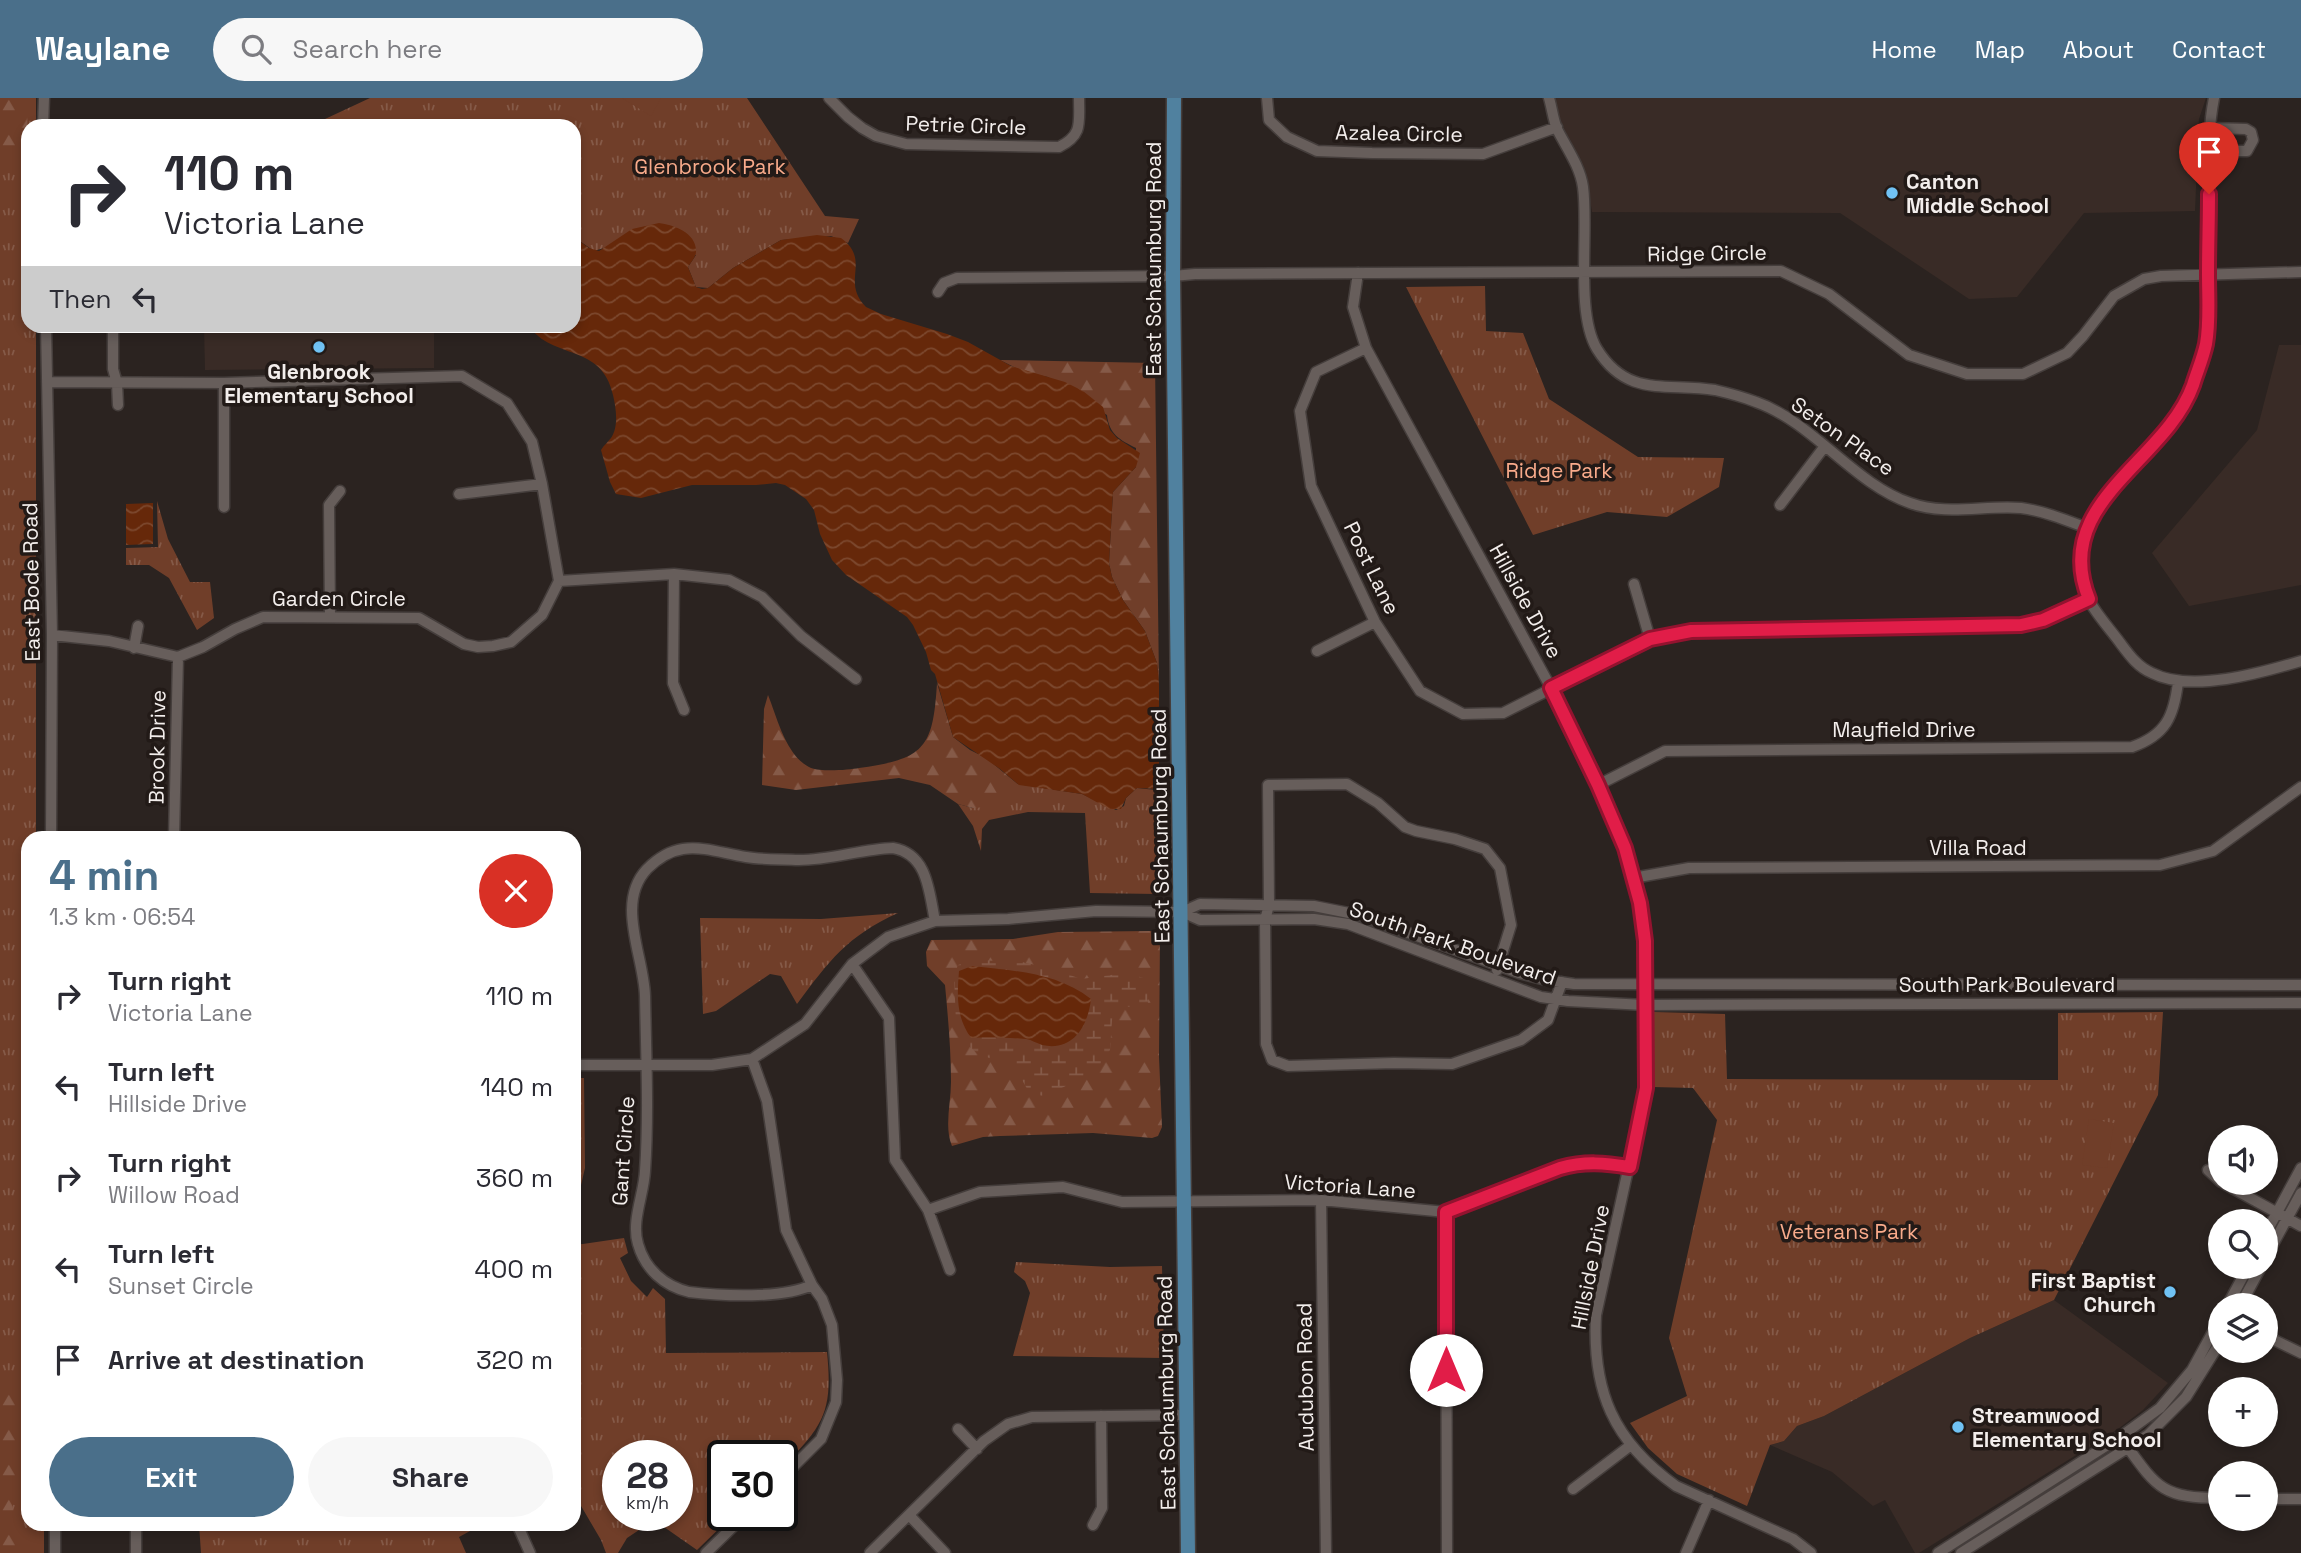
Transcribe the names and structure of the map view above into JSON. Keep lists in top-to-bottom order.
{
  "streets": {
    "main road": ["East Schaumburg Road"],
    "street": [
      "Petrie Circle",
      "Azalea Circle",
      "Ridge Circle",
      "Seton Place",
      "Post Lane",
      "East Bode Road",
      "Garden Circle",
      "Hillside Drive",
      "Mayfield Drive",
      "Brook Drive",
      "Villa Road",
      "South Park Boulevard",
      "Gant Circle",
      "Victoria Lane",
      "Audubon Road"
    ]
  },
  "crossings": [
    ["Azalea Circle", "Seton Place"],
    ["Ridge Circle", "East Schaumburg Road"],
    ["Ridge Circle", "Seton Place"],
    ["Ridge Circle", "Hillside Drive"],
    ["East Schaumburg Road", "South Park Boulevard"],
    ["East Schaumburg Road", "Victoria Lane"],
    ["Post Lane", "Hillside Drive"],
    ["Garden Circle", "Brook Drive"],
    ["Hillside Drive", "Mayfield Drive"],
    ["Hillside Drive", "Villa Road"],
    ["Hillside Drive", "South Park Boulevard"],
    ["Hillside Drive", "Victoria Lane"],
    ["Victoria Lane", "Audubon Road"]
  ],
  "parks": ["Glenbrook Park", "Ridge Park", "Veterans Park"],
  "places": [
    "Canton Middle School",
    "Glenbrook Elementary School",
    "First Baptist Church",
    "Streamwood Elementary School"
  ],
  "page": {
    "header": "Waylane",
    "search": "Search here",
    "nav": [
      "Home",
      "Map",
      "About",
      "Contact"
    ],
    "turn": ["110 m", "Victoria Lane"],
    "then": "Then",
    "heading": ["4 min", "1.3 km · 06:54"],
    "list": [
      {
        "name": "Turn right",
        "note": "Victoria Lane",
        "value": "110 m"
      },
      {
        "name": "Turn left",
        "note": "Hillside Drive",
        "value": "140 m"
      },
      {
        "name": "Turn right",
        "note": "Willow Road",
        "value": "360 m"
      },
      {
        "name": "Turn left",
        "note": "Sunset Circle",
        "value": "400 m"
      },
      {
        "name": "Arrive at destination",
        "value": "320 m"
      }
    ],
    "map_buttons": ["+", "−"],
    "buttons": ["Exit", "Share"],
    "speed": "28 km/h",
    "limit": "30"
  }
}
